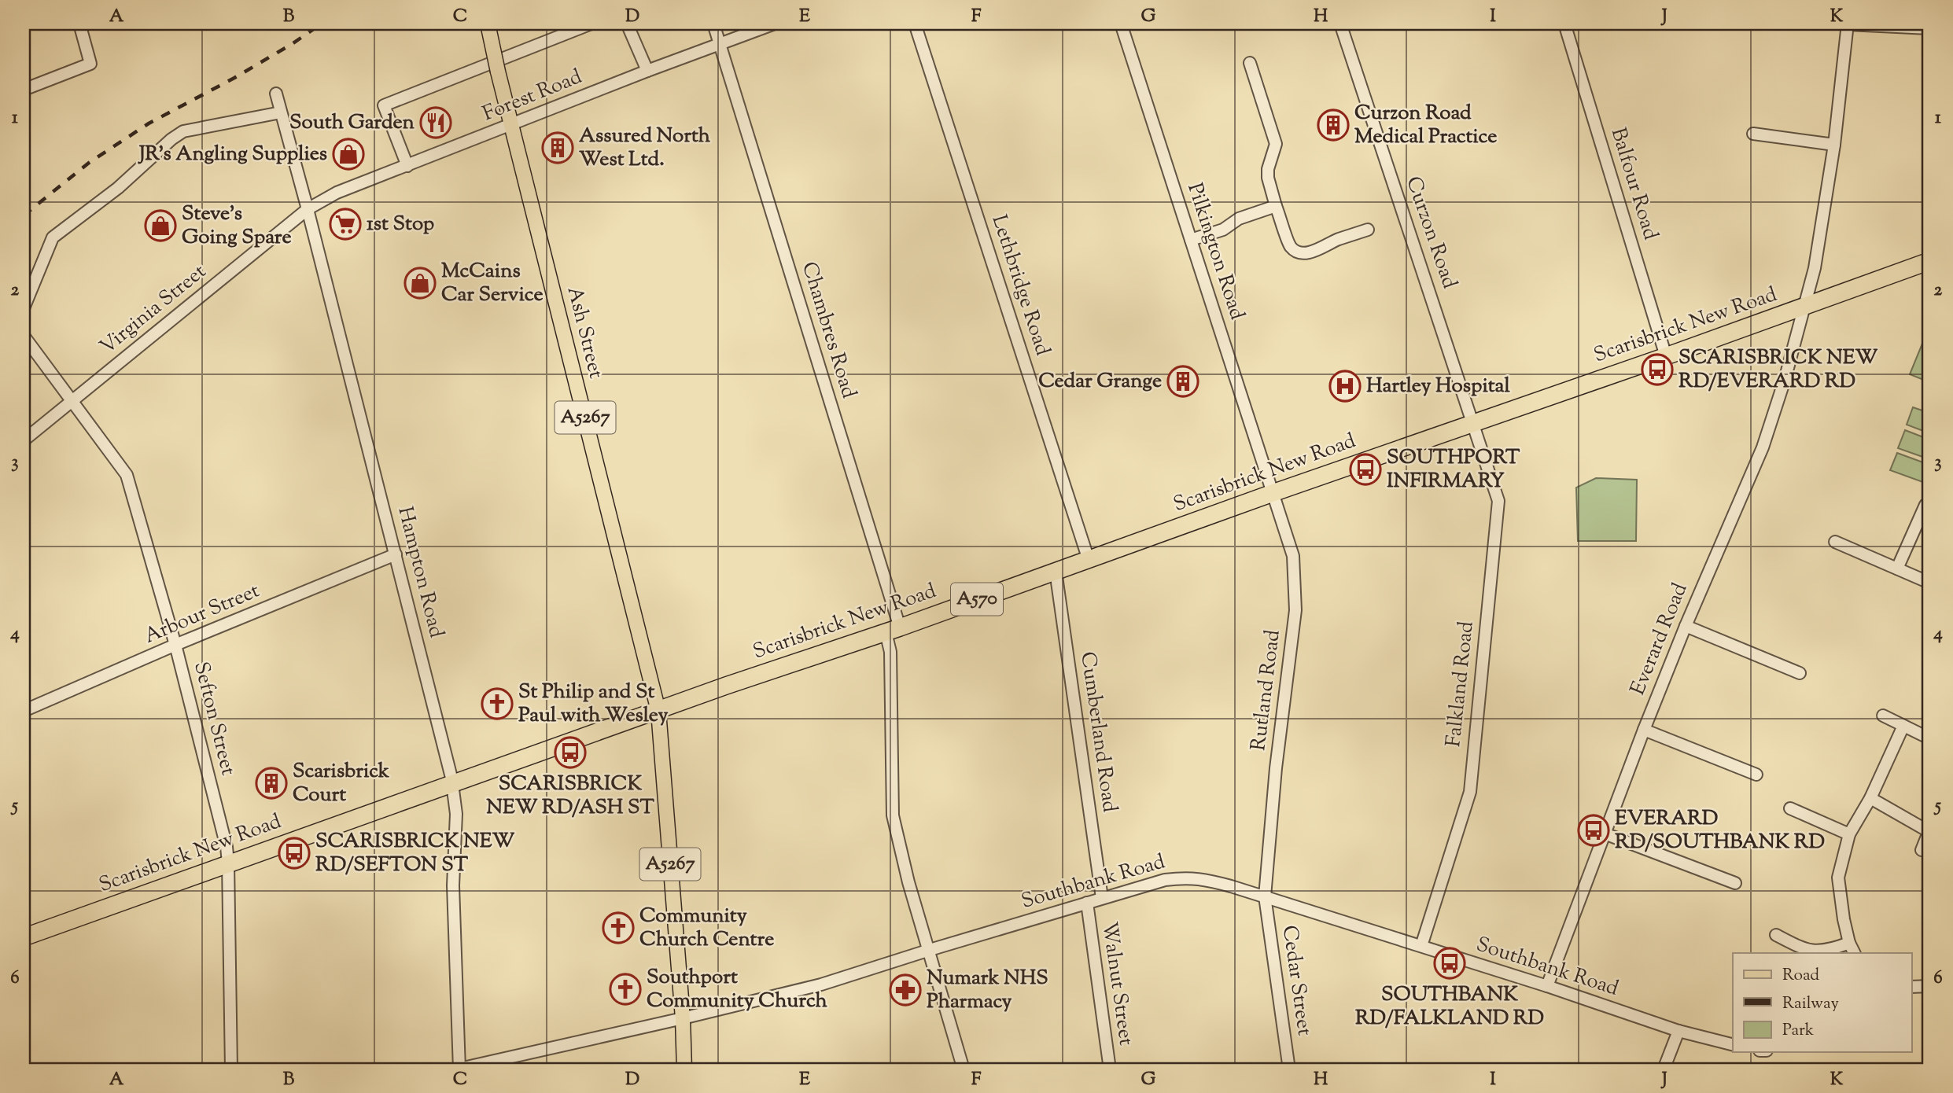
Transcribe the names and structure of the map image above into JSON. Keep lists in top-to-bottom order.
{
  "streets": {
    "highway": ["Scarisbrick New Road", "A570"],
    "main road": ["Ash Street", "A5267"],
    "street": [
      "Forest Road",
      "Balfour Road",
      "Curzon Road",
      "Pilkington Road",
      "Lethbridge Road",
      "Virginia Street",
      "Chambres Road",
      "Hampton Road",
      "Arbour Street",
      "Everard Road",
      "Falkland Road",
      "Rutland Road",
      "Sefton Street",
      "Cumberland Road",
      "Southbank Road",
      "Cedar Street",
      "Walnut Street"
    ]
  },
  "crossings": [
    ["Forest Road", "Virginia Street"],
    ["Forest Road", "Chambres Road"],
    ["Forest Road", "Ash Street"],
    ["Forest Road", "A5267"],
    ["Forest Road", "Hampton Road"],
    ["Balfour Road", "Scarisbrick New Road"],
    ["Curzon Road", "Scarisbrick New Road"],
    ["Curzon Road", "Falkland Road"],
    ["Pilkington Road", "Scarisbrick New Road"],
    ["Pilkington Road", "Rutland Road"],
    ["Lethbridge Road", "Scarisbrick New Road"],
    ["Virginia Street", "Hampton Road"],
    ["Virginia Street", "Sefton Street"],
    ["Scarisbrick New Road", "Chambres Road"],
    ["Scarisbrick New Road", "Ash Street"],
    ["Scarisbrick New Road", "A5267"],
    ["Scarisbrick New Road", "Hampton Road"],
    ["Scarisbrick New Road", "Everard Road"],
    ["Scarisbrick New Road", "Falkland Road"],
    ["Scarisbrick New Road", "Rutland Road"],
    ["Scarisbrick New Road", "Sefton Street"],
    ["Scarisbrick New Road", "Cumberland Road"],
    ["Chambres Road", "Southbank Road"],
    ["Ash Street", "A5267"],
    ["A5267", "Southbank Road"],
    ["Hampton Road", "Arbour Street"],
    ["Hampton Road", "Southbank Road"],
    ["Arbour Street", "Sefton Street"],
    ["Everard Road", "Southbank Road"],
    ["Falkland Road", "Southbank Road"],
    ["Rutland Road", "Southbank Road"],
    ["Rutland Road", "Cedar Street"],
    ["Cumberland Road", "Southbank Road"],
    ["Southbank Road", "Cedar Street"],
    ["Southbank Road", "Walnut Street"]
  ],
  "places": {
    "restaurant": ["South Garden"],
    "building": [
      "Curzon Road Medical Practice",
      "Assured North West Ltd.",
      "Cedar Grange",
      "Scarisbrick Court"
    ],
    "shop": ["JR's Angling Supplies", "Steve's Going Spare", "McCains Car Service"],
    "supermarket": ["1st Stop"],
    "bus stop": [
      "SCARISBRICK NEW RD/EVERARD RD",
      "SOUTHPORT INFIRMARY",
      "SCARISBRICK NEW RD/ASH ST",
      "EVERARD RD/SOUTHBANK RD",
      "SCARISBRICK NEW RD/SEFTON ST",
      "SOUTHBANK RD/FALKLAND RD"
    ],
    "hospital": ["Hartley Hospital"],
    "church": ["St Philip and St Paul with Wesley", "Community Church Centre", "Southport Community Church"],
    "pharmacy": ["Numark NHS Pharmacy"]
  },
  "legend": ["Road", "Railway", "Park"],
  "grid": {
    "columns": [
      "A",
      "B",
      "C",
      "D",
      "E",
      "F",
      "G",
      "H",
      "I",
      "J",
      "K"
    ],
    "rows": [
      "1",
      "2",
      "3",
      "4",
      "5",
      "6"
    ]
  }
}
